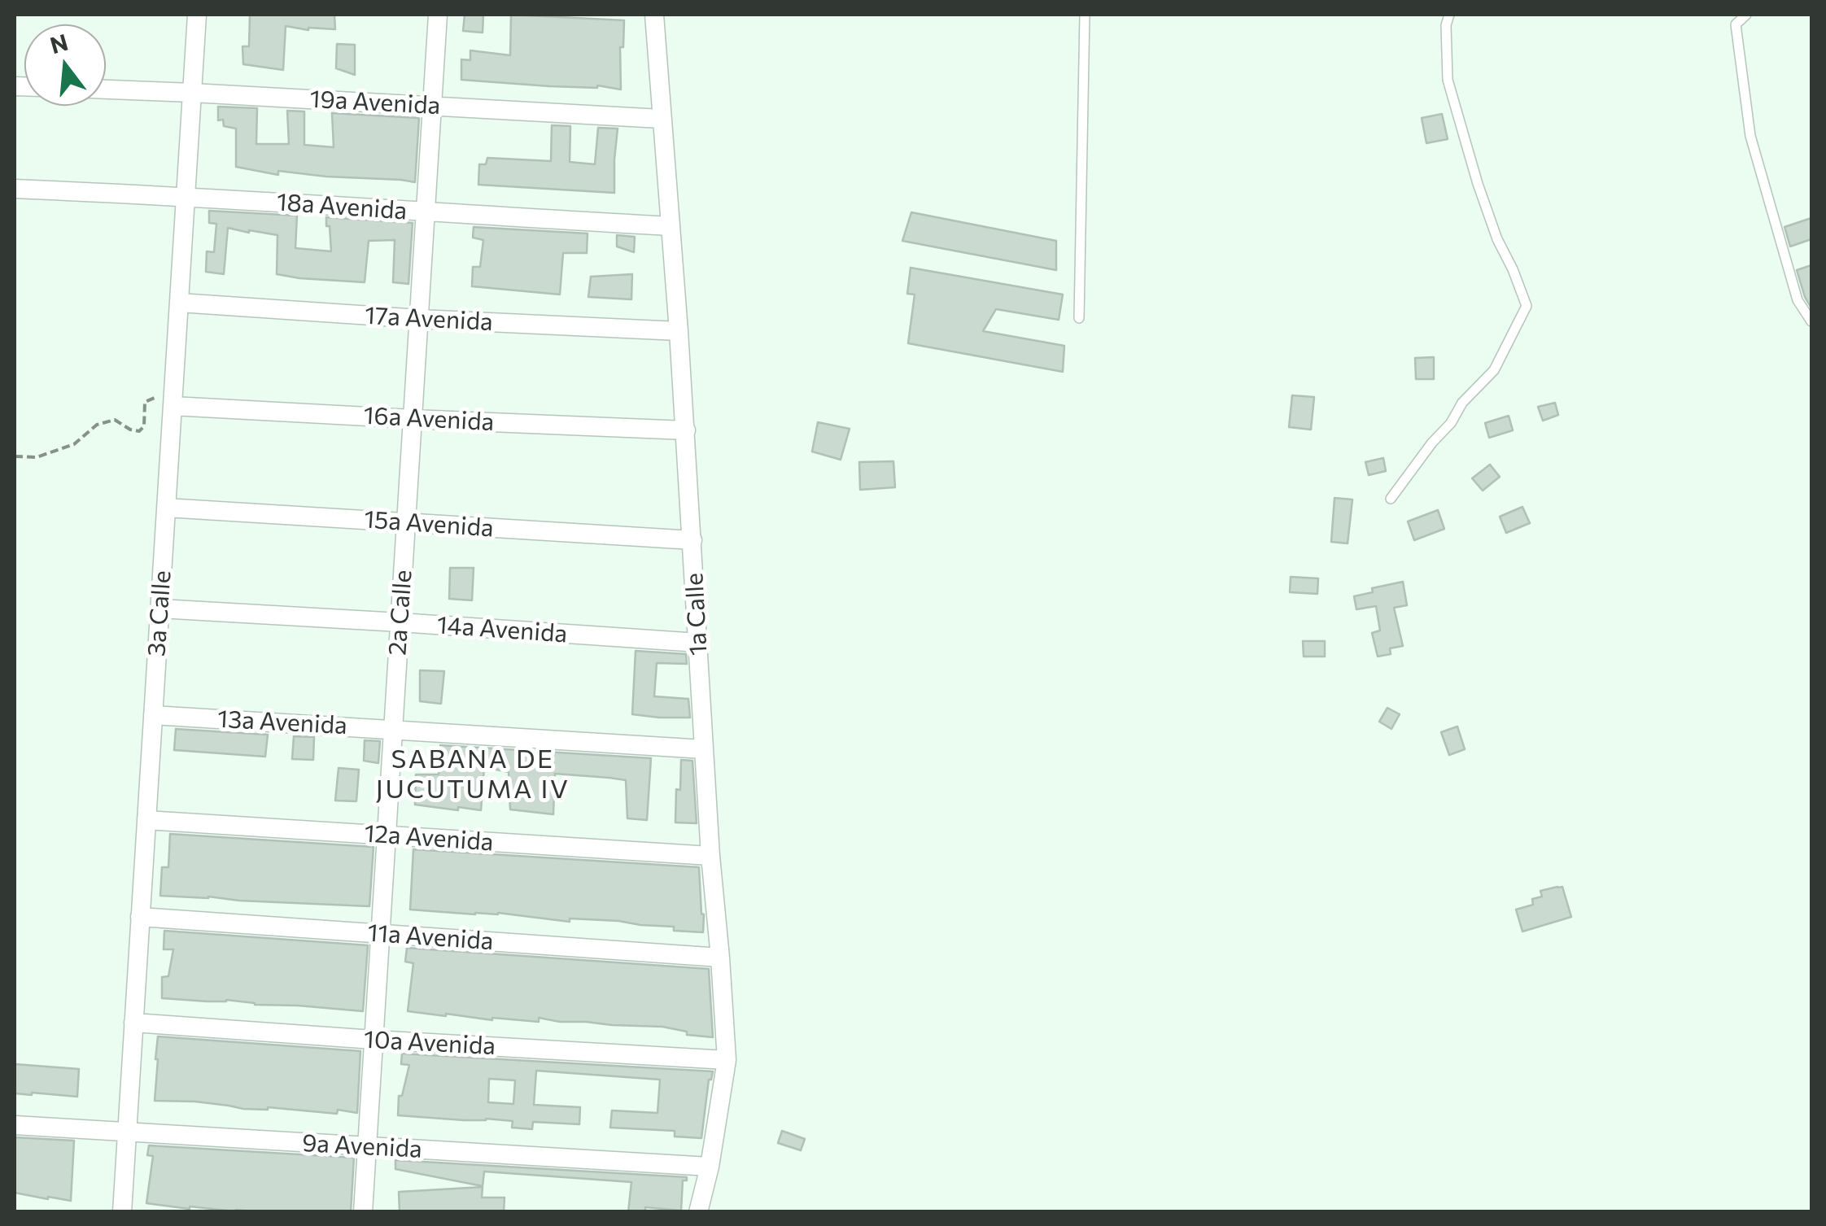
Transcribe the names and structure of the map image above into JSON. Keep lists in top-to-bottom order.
{
  "streets": {
    "street": [
      "19a Avenida",
      "18a Avenida",
      "17a Avenida",
      "16a Avenida",
      "15a Avenida",
      "2a Calle",
      "3a Calle",
      "1a Calle",
      "14a Avenida",
      "13a Avenida",
      "12a Avenida",
      "11a Avenida",
      "10a Avenida",
      "9a Avenida"
    ]
  },
  "crossings": [
    ["19a Avenida", "2a Calle"],
    ["19a Avenida", "3a Calle"],
    ["19a Avenida", "1a Calle"],
    ["18a Avenida", "2a Calle"],
    ["18a Avenida", "3a Calle"],
    ["18a Avenida", "1a Calle"],
    ["17a Avenida", "2a Calle"],
    ["17a Avenida", "3a Calle"],
    ["17a Avenida", "1a Calle"],
    ["16a Avenida", "2a Calle"],
    ["16a Avenida", "3a Calle"],
    ["16a Avenida", "1a Calle"],
    ["15a Avenida", "2a Calle"],
    ["15a Avenida", "3a Calle"],
    ["15a Avenida", "1a Calle"],
    ["2a Calle", "14a Avenida"],
    ["2a Calle", "13a Avenida"],
    ["2a Calle", "12a Avenida"],
    ["2a Calle", "11a Avenida"],
    ["2a Calle", "10a Avenida"],
    ["2a Calle", "9a Avenida"],
    ["3a Calle", "14a Avenida"],
    ["3a Calle", "13a Avenida"],
    ["3a Calle", "12a Avenida"],
    ["3a Calle", "11a Avenida"],
    ["3a Calle", "10a Avenida"],
    ["3a Calle", "9a Avenida"],
    ["1a Calle", "14a Avenida"],
    ["1a Calle", "13a Avenida"],
    ["1a Calle", "12a Avenida"],
    ["1a Calle", "11a Avenida"],
    ["1a Calle", "10a Avenida"],
    ["1a Calle", "9a Avenida"]
  ],
  "districts": ["SABANA DE JUCUTUMA IV"],
  "north": "top"
}
